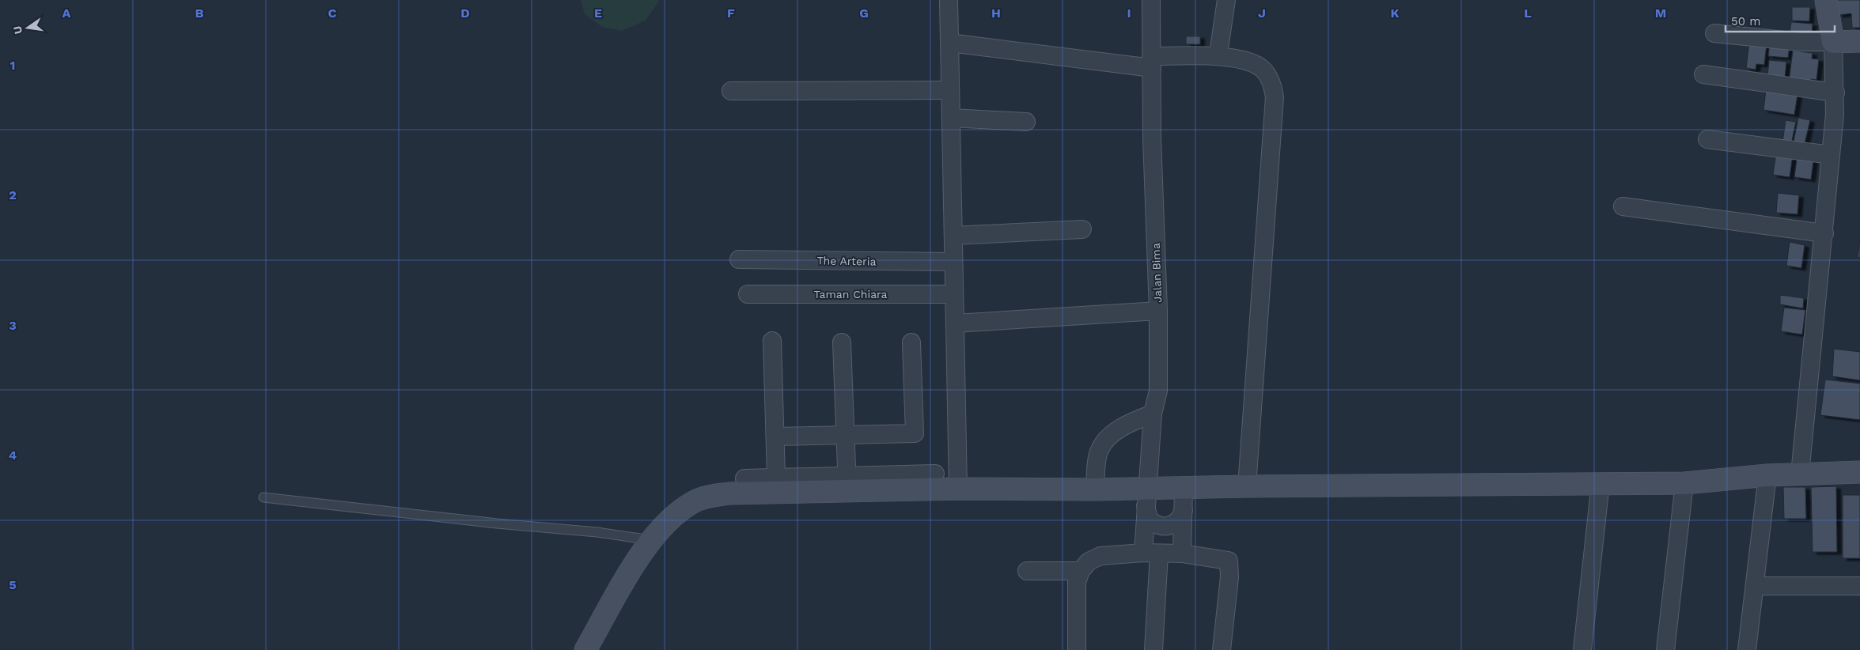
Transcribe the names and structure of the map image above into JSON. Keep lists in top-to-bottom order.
{
  "streets": {
    "street": ["The Arteria", "Jalan Bima", "Taman Chiara"]
  },
  "scale_bar": "50 m",
  "north": "left",
  "grid": {
    "columns": [
      "A",
      "B",
      "C",
      "D",
      "E",
      "F",
      "G",
      "H",
      "I",
      "J",
      "K",
      "L",
      "M"
    ],
    "rows": [
      "1",
      "2",
      "3",
      "4",
      "5"
    ]
  }
}
